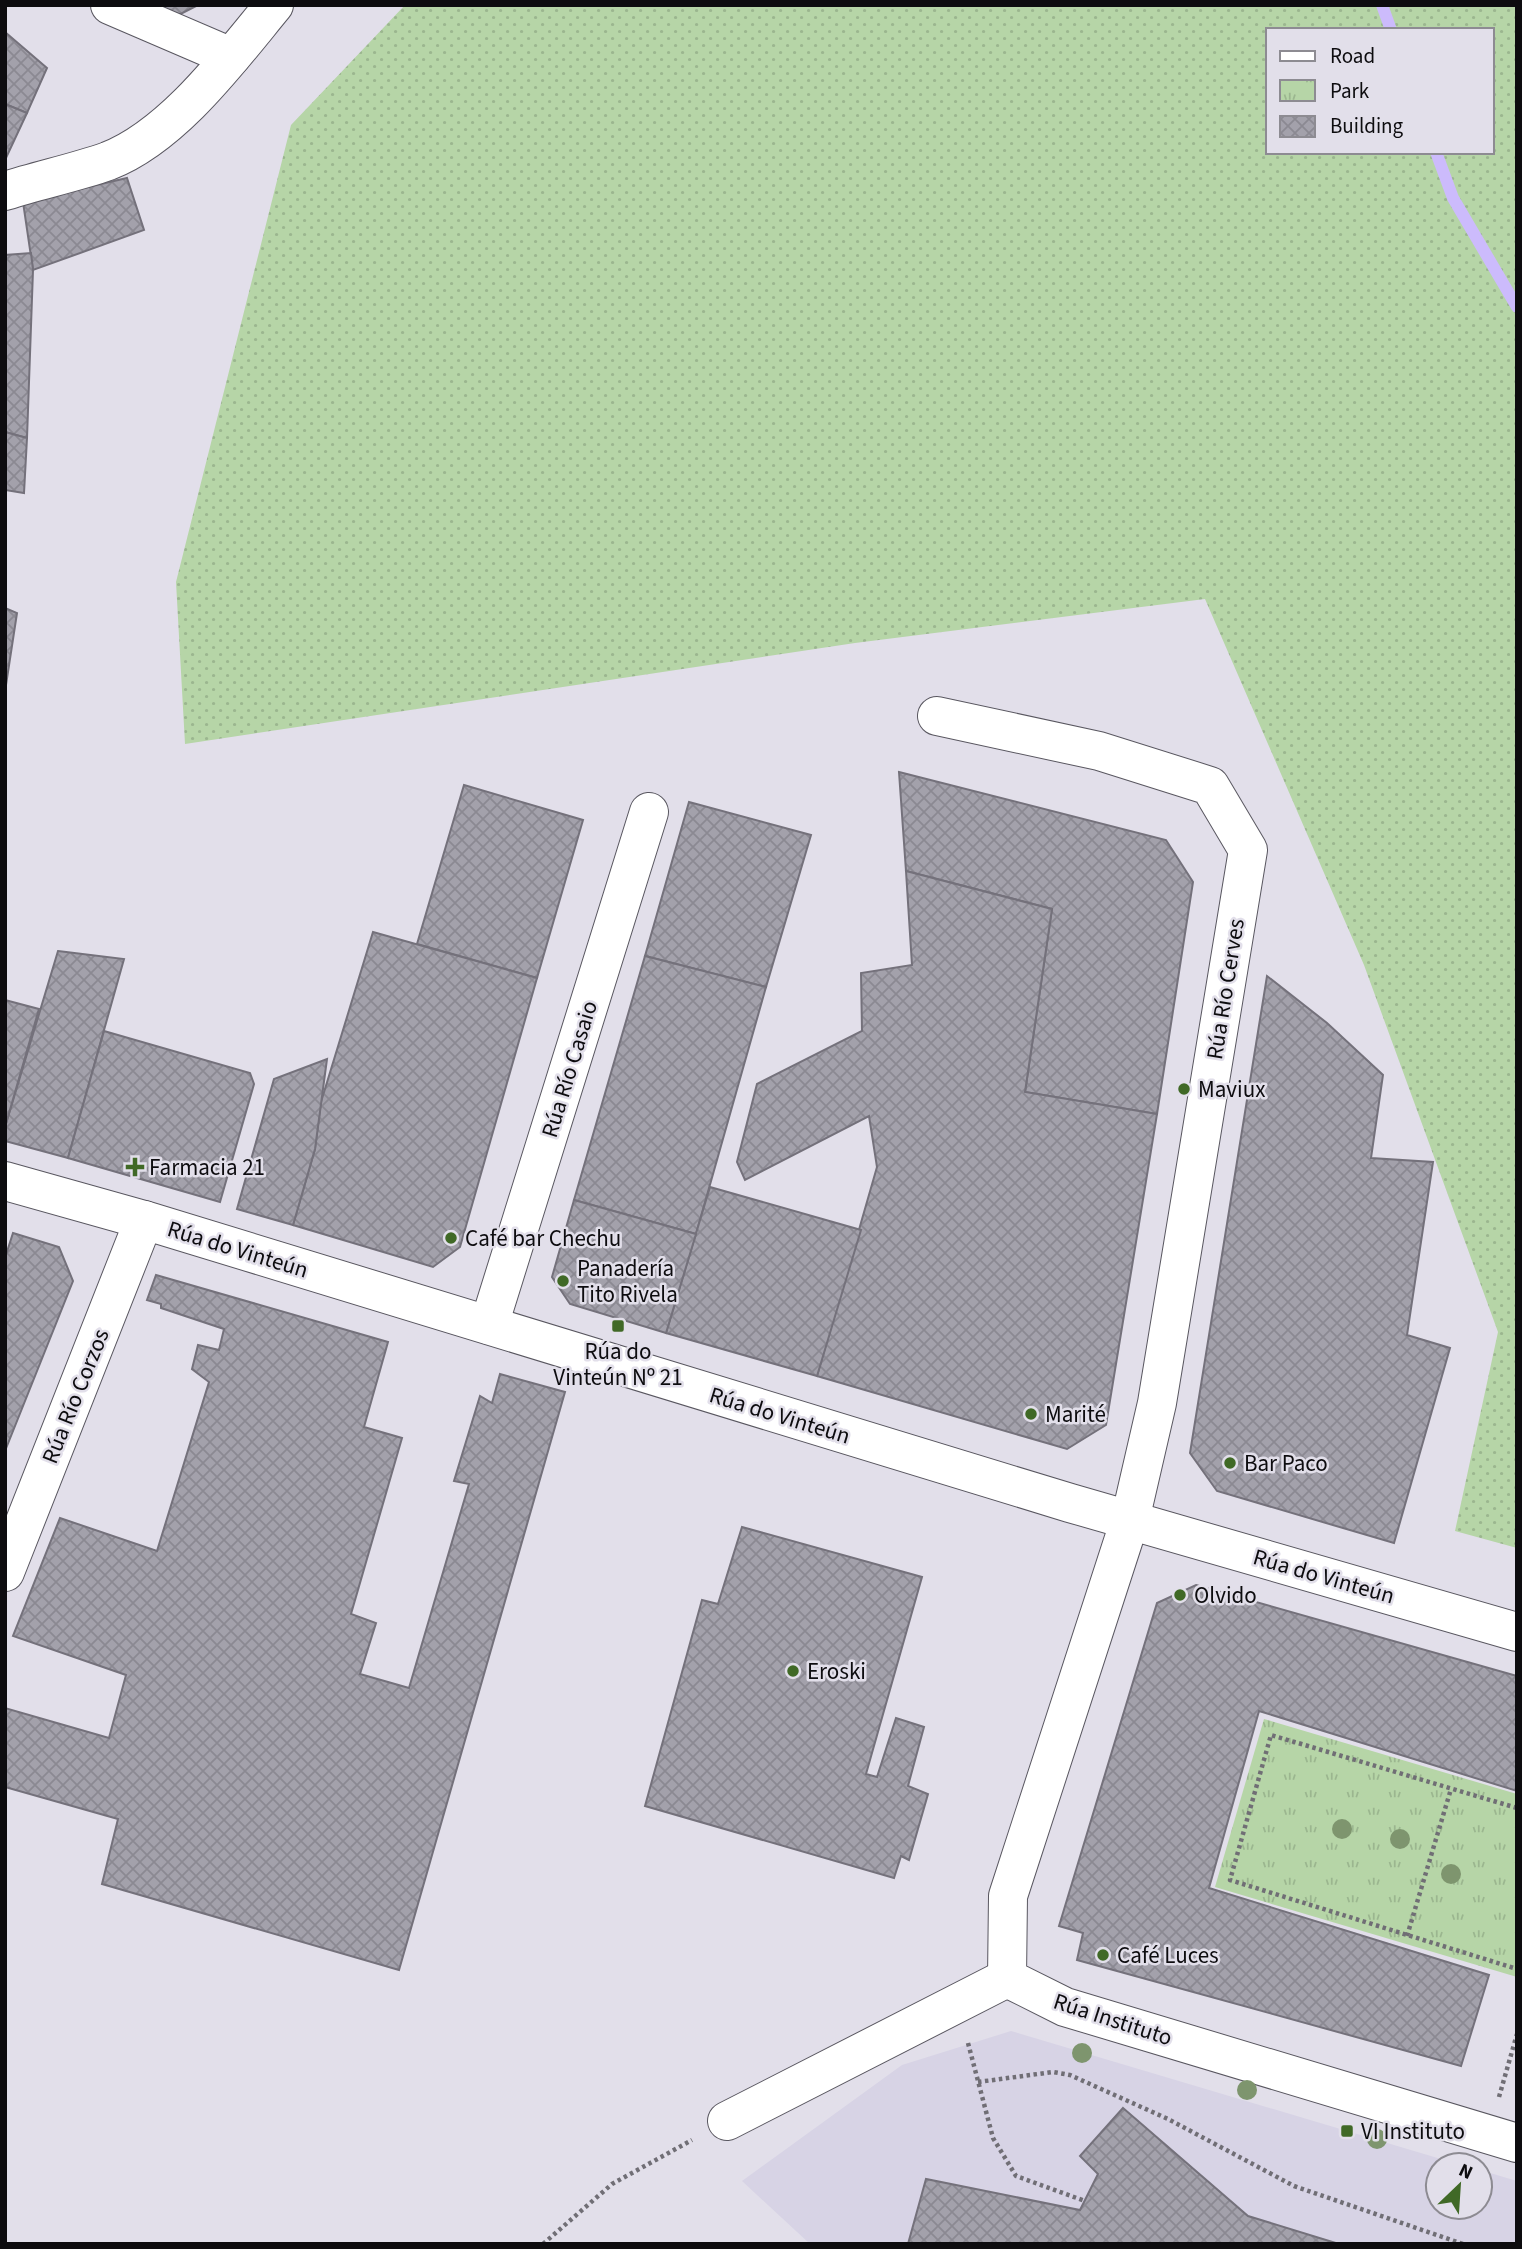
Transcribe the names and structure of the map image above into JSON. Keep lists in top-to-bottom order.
{
  "streets": {
    "street": [
      "Rúa Río Cerves",
      "Rúa Río Casaio",
      "Rúa do Vinteún",
      "Rúa Río Corzos",
      "Rúa Instituto"
    ]
  },
  "crossings": [
    ["Rúa Río Cerves", "Rúa do Vinteún"],
    ["Rúa Río Casaio", "Rúa do Vinteún"],
    ["Rúa do Vinteún", "Rúa Río Corzos"]
  ],
  "places": {
    "other": [
      "Maviux",
      "Café bar Chechu",
      "Panadería Tito Rivela",
      "Marité",
      "Bar Paco",
      "Olvido",
      "Eroski",
      "Café Luces"
    ],
    "health": ["Farmacia 21"],
    "transit": ["Rúa do Vinteún Nº 21", "VI Instituto"]
  },
  "legend": ["Road", "Park", "Building"],
  "north": "top right"
}
